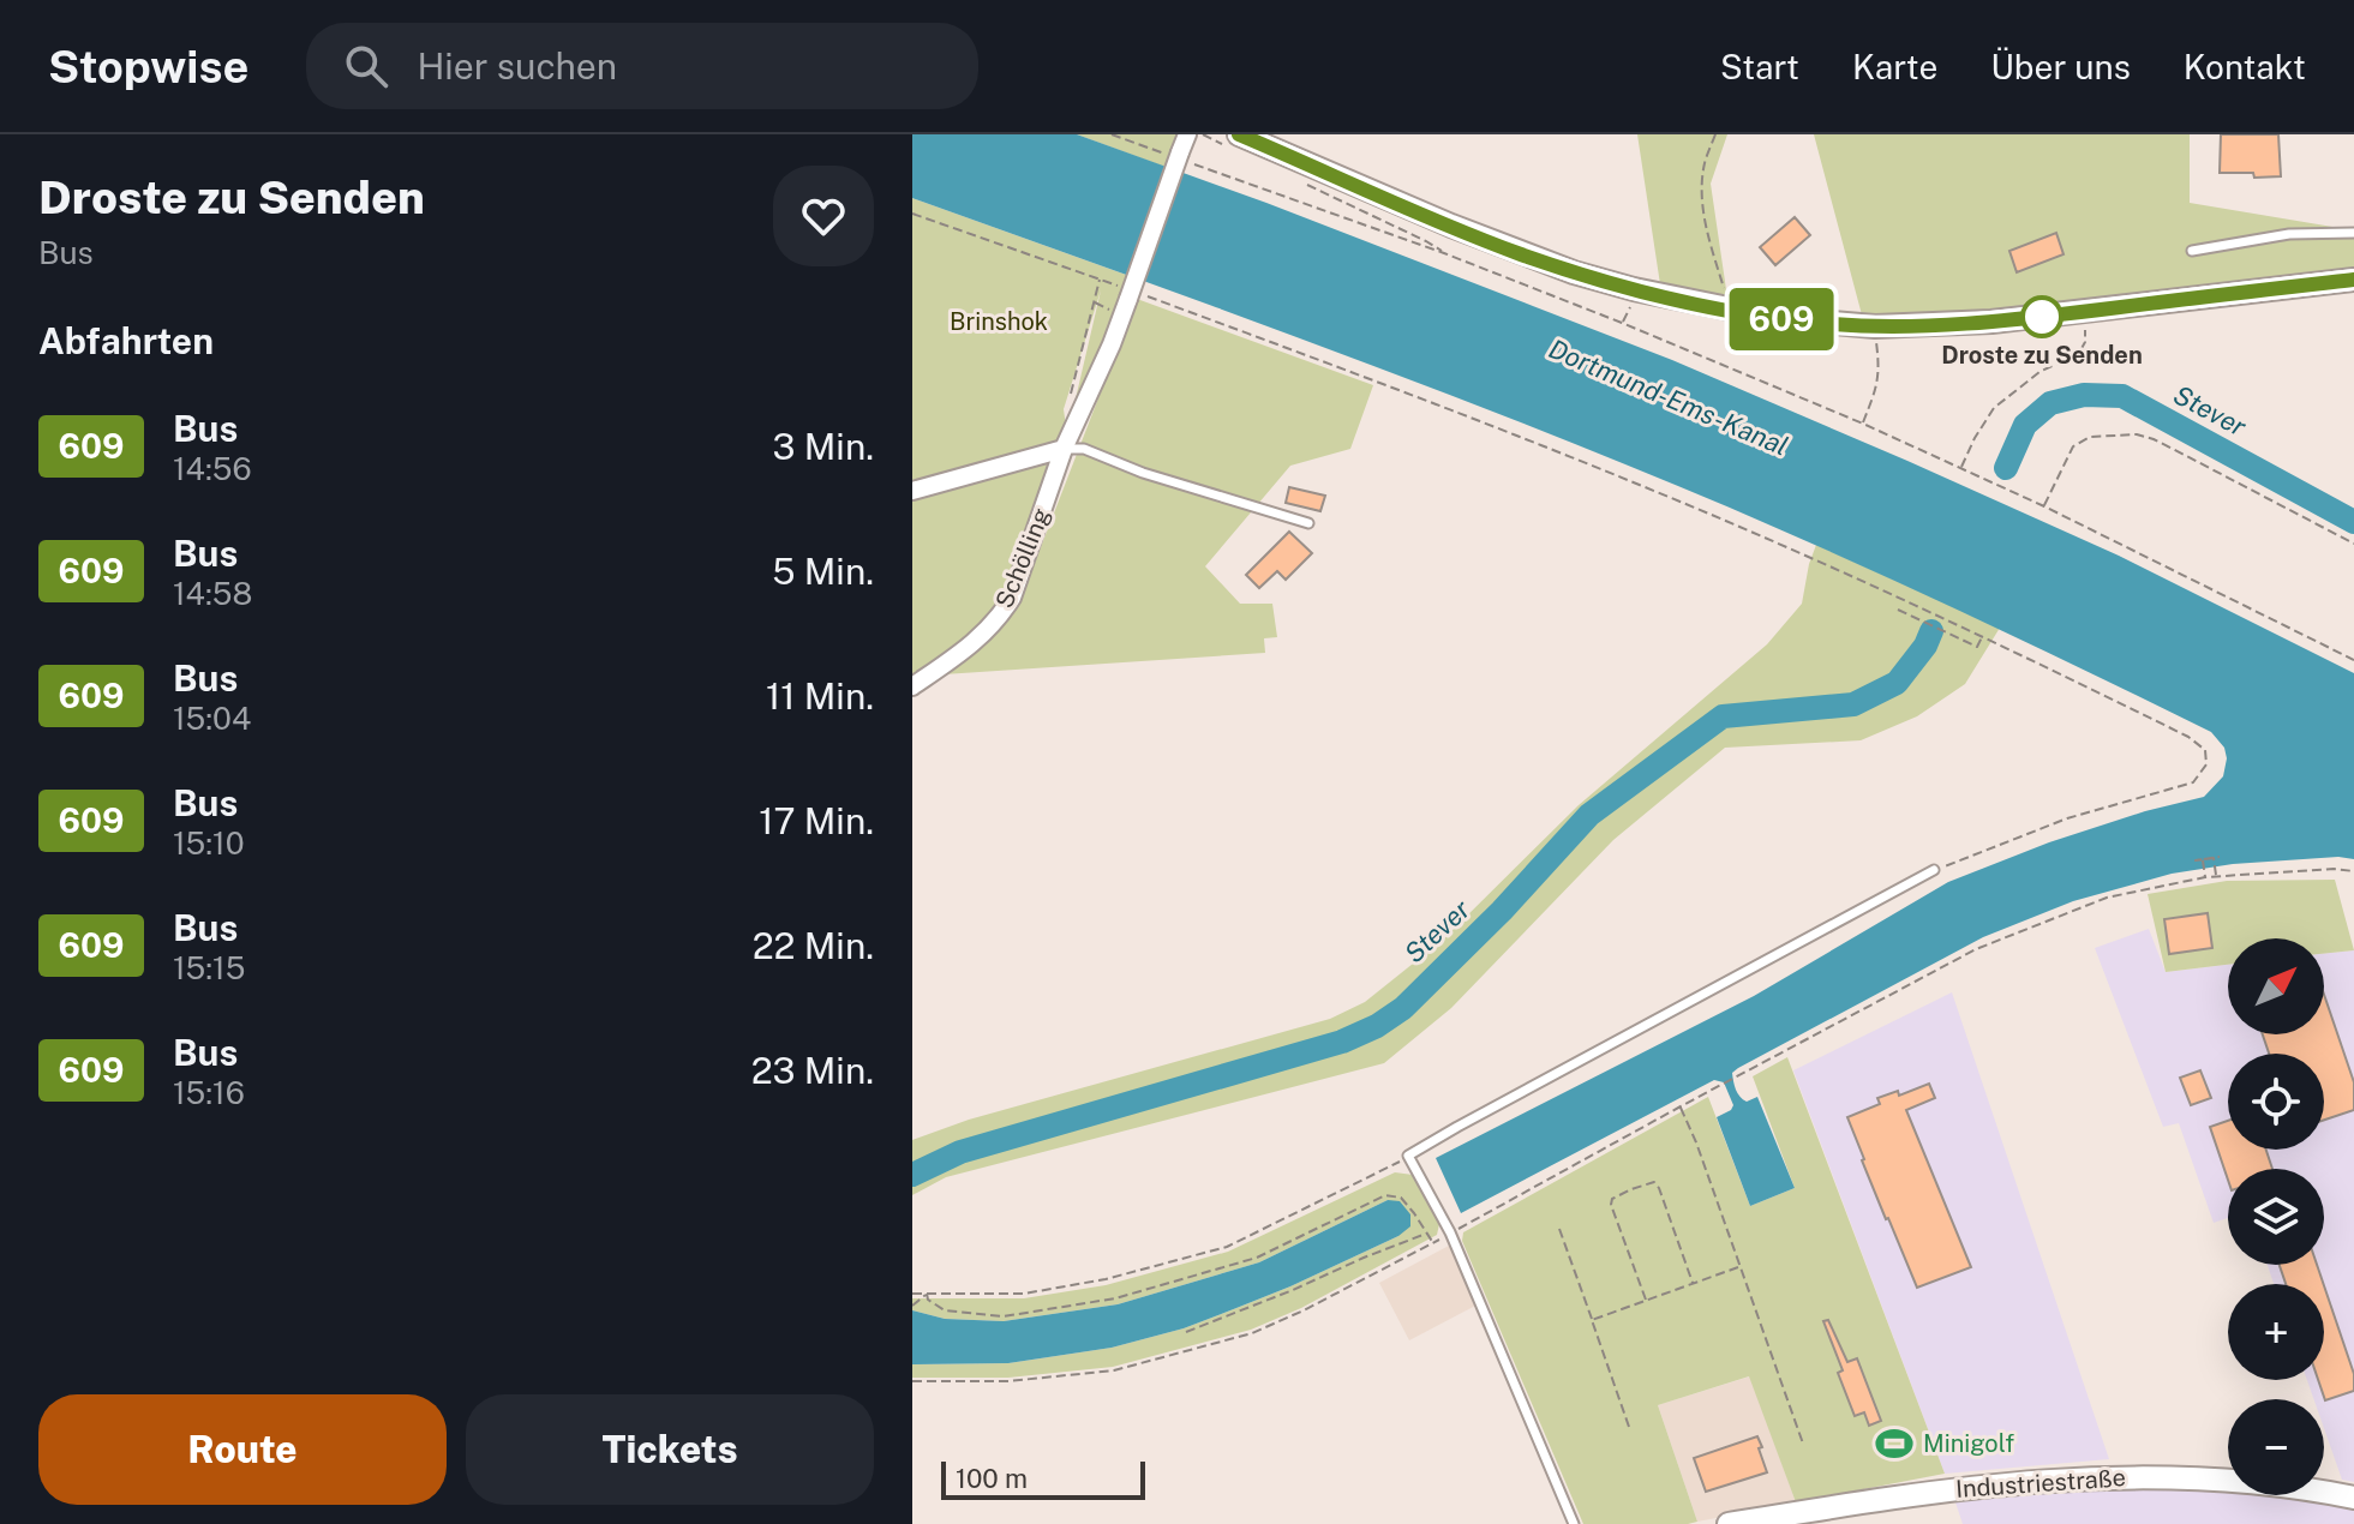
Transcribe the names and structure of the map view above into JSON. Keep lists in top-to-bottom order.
{
  "streets": {
    "street": ["Schölling", "Industriestraße"]
  },
  "water": ["Dortmund-Ems-Kanal", "Stever"],
  "parks": ["Brinshok"],
  "places": {
    "other": ["Droste zu Senden"],
    "sports": ["Minigolf"]
  },
  "lines": ["bus line 609"],
  "scale_bar": "100 m",
  "north": "top right",
  "page": {
    "header": "Stopwise",
    "search": "Hier suchen",
    "nav": [
      "Start",
      "Karte",
      "Über uns",
      "Kontakt"
    ],
    "heading": [
      ["Droste zu Senden", "Bus"],
      "Abfahrten"
    ],
    "on_map": "609",
    "list": [
      {
        "mark": "609",
        "name": "Bus",
        "note": "14:56",
        "value": "3 Min."
      },
      {
        "mark": "609",
        "name": "Bus",
        "note": "14:58",
        "value": "5 Min."
      },
      {
        "mark": "609",
        "name": "Bus",
        "note": "15:04",
        "value": "11 Min."
      },
      {
        "mark": "609",
        "name": "Bus",
        "note": "15:10",
        "value": "17 Min."
      },
      {
        "mark": "609",
        "name": "Bus",
        "note": "15:15",
        "value": "22 Min."
      },
      {
        "mark": "609",
        "name": "Bus",
        "note": "15:16",
        "value": "23 Min."
      }
    ],
    "map_buttons": ["+", "−"],
    "buttons": ["Route", "Tickets"],
    "scale": "100 m"
  }
}
